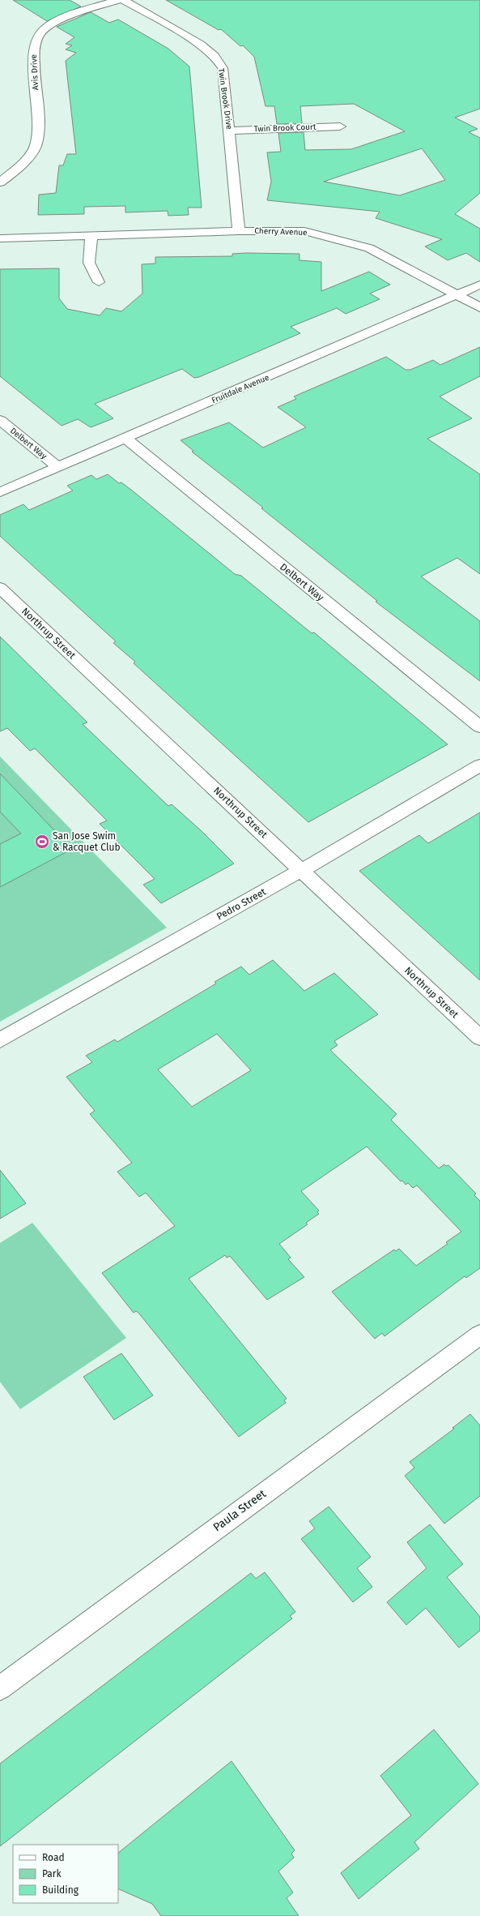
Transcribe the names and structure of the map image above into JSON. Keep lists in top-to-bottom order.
{
  "streets": {
    "street": [
      "Avis Drive",
      "Twin Brook Drive",
      "Twin Brook Court",
      "Cherry Avenue",
      "Fruitdale Avenue",
      "Delbert Way",
      "Northrup Street",
      "Pedro Street",
      "Paula Street"
    ]
  },
  "crossings": [
    ["Twin Brook Drive", "Twin Brook Court"],
    ["Twin Brook Drive", "Cherry Avenue"],
    ["Cherry Avenue", "Fruitdale Avenue"],
    ["Fruitdale Avenue", "Delbert Way"],
    ["Northrup Street", "Pedro Street"]
  ],
  "places": {
    "sports": ["San Jose Swim & Racquet Club"]
  },
  "legend": ["Road", "Park", "Building"]
}
